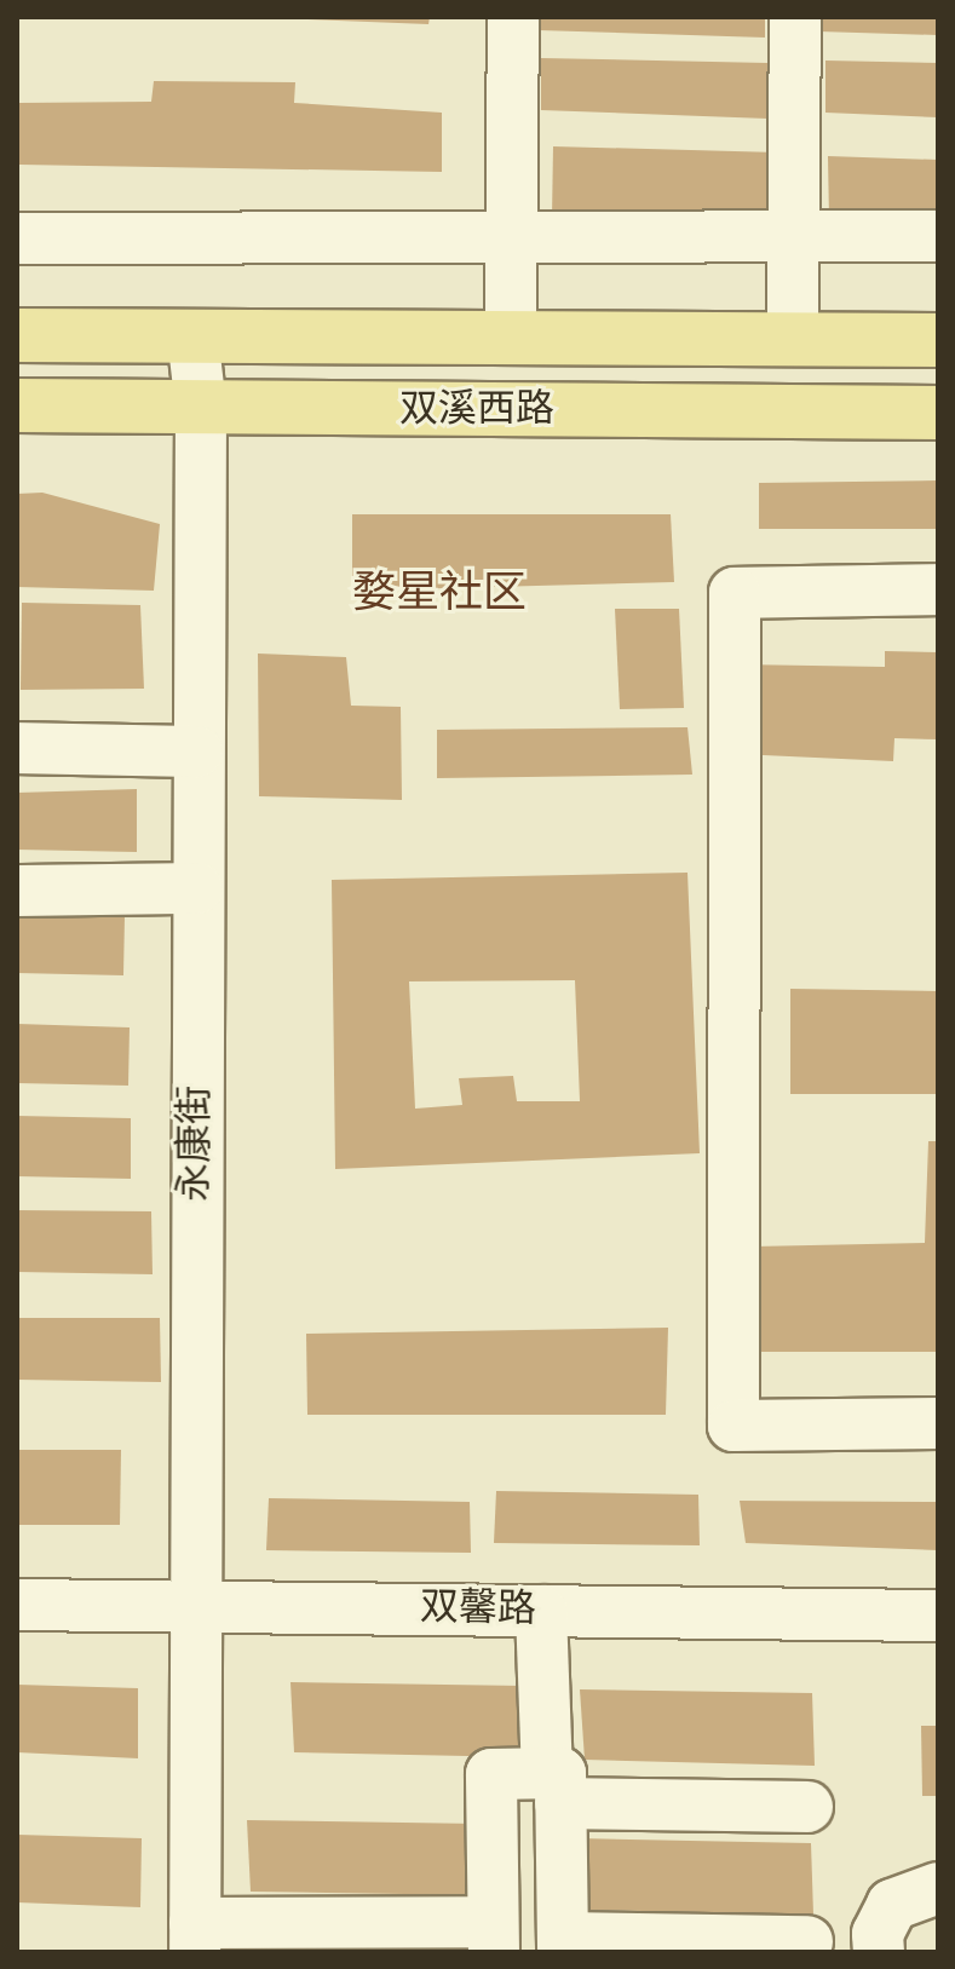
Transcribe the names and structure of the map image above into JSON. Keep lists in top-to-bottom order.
{
  "streets": {
    "main road": ["双溪西路"],
    "street": ["永康街", "双馨路"]
  },
  "crossings": [
    ["双溪西路", "永康街"],
    ["永康街", "双馨路"]
  ],
  "districts": ["婺星社区"]
}
